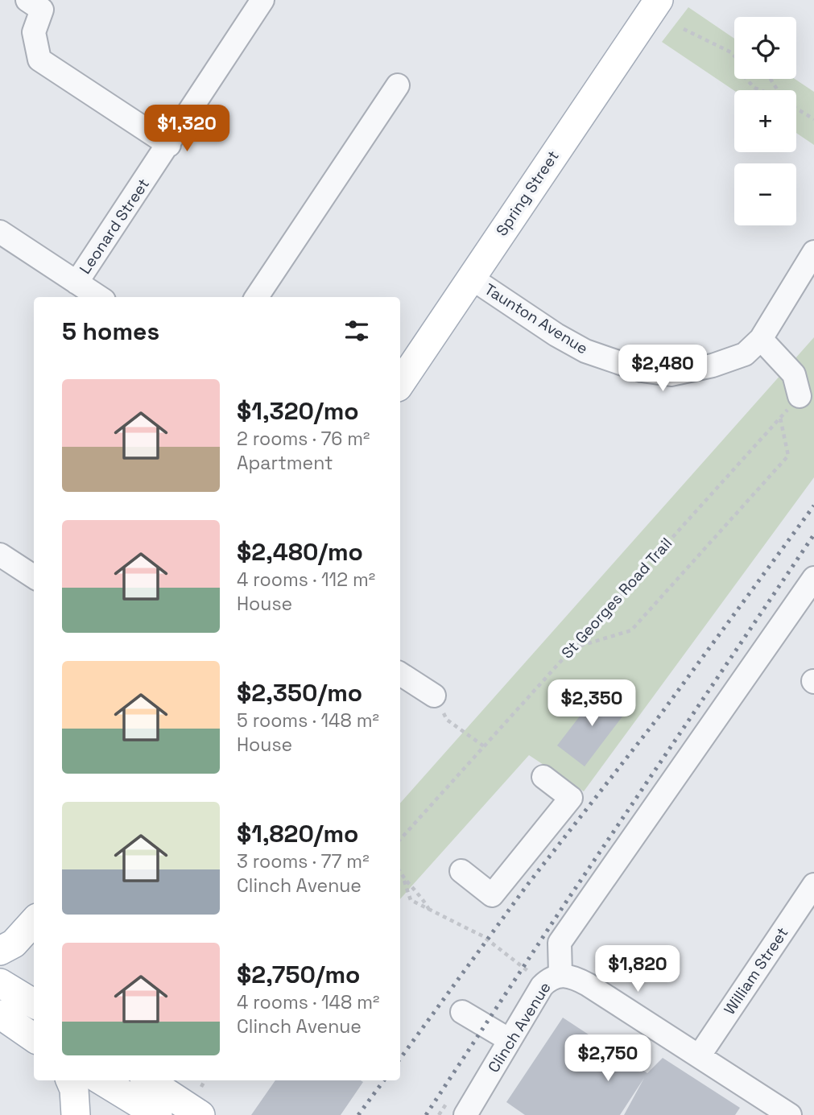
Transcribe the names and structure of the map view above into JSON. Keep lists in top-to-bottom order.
{
  "streets": {
    "main road": ["Spring Street"],
    "street": [
      "Leonard Street",
      "Taunton Avenue",
      "William Street",
      "Clinch Avenue"
    ],
    "path": ["St Georges Road Trail"]
  },
  "crossings": [
    ["Spring Street", "Taunton Avenue"],
    ["William Street", "Clinch Avenue"]
  ],
  "page": {
    "map_buttons": ["+", "−"],
    "price": [
      "$1,320",
      "$2,480",
      "$2,350",
      "$1,820",
      "$2,750"
    ],
    "heading": "5 homes",
    "list": [
      {
        "name": "$1,320/mo",
        "note": "2 rooms · 76 m² · Apartment"
      },
      {
        "name": "$2,480/mo",
        "note": "4 rooms · 112 m² · House"
      },
      {
        "name": "$2,350/mo",
        "note": "5 rooms · 148 m² · House"
      },
      {
        "name": "$1,820/mo",
        "note": "3 rooms · 77 m² · Clinch Avenue"
      },
      {
        "name": "$2,750/mo",
        "note": "4 rooms · 148 m² · Clinch Avenue"
      }
    ]
  }
}
